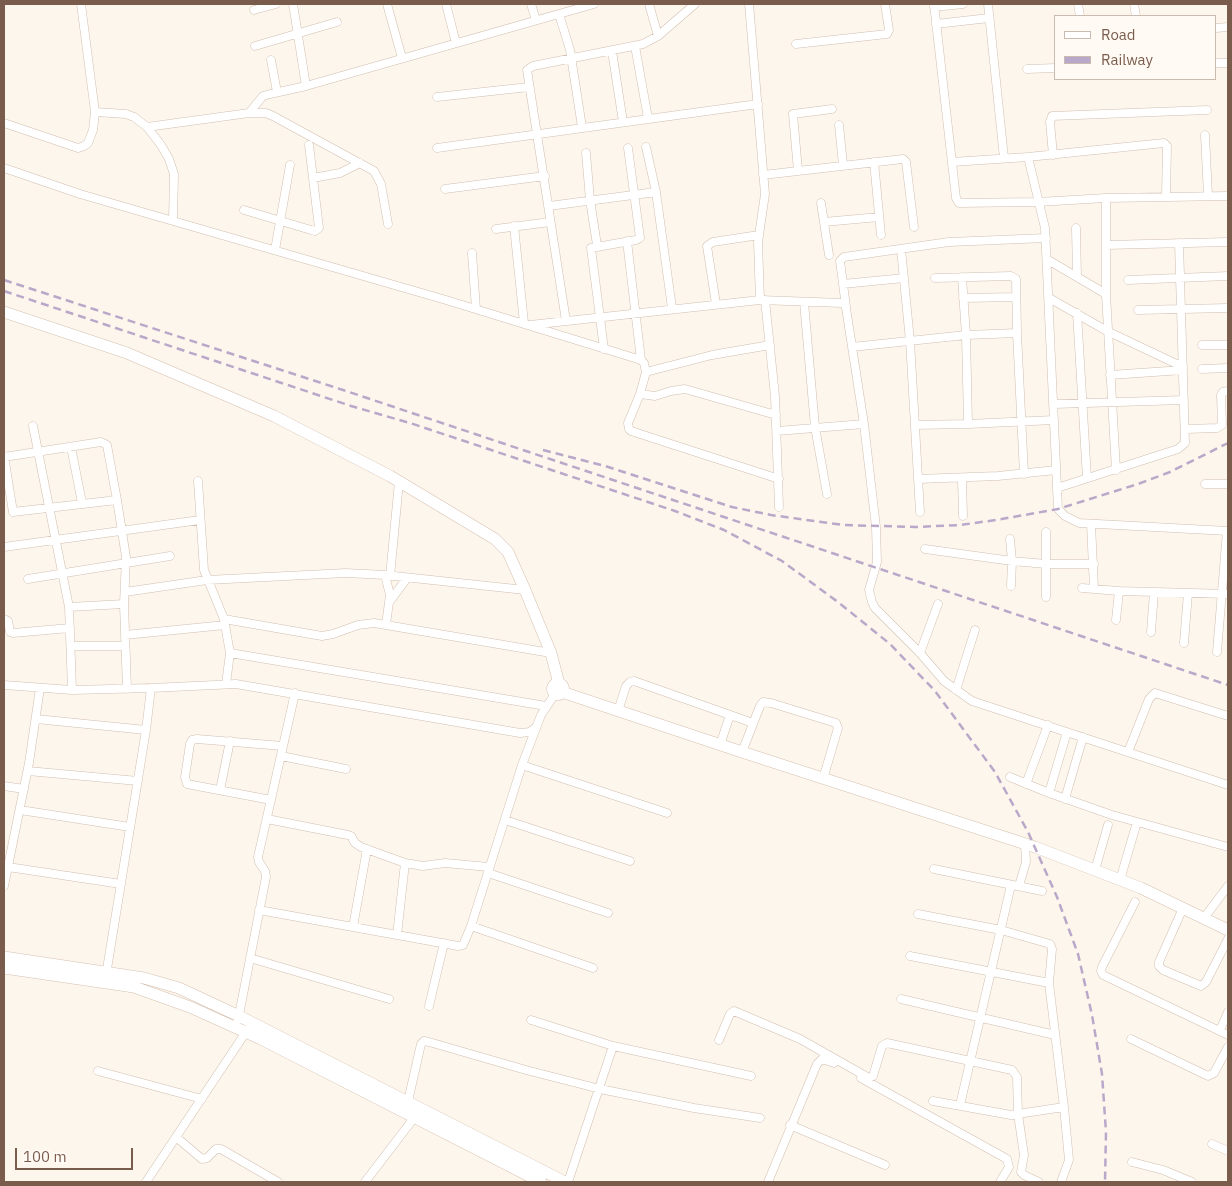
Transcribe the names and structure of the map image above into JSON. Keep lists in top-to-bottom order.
{
  "legend": ["Road", "Railway"],
  "scale_bar": "100 m"
}
